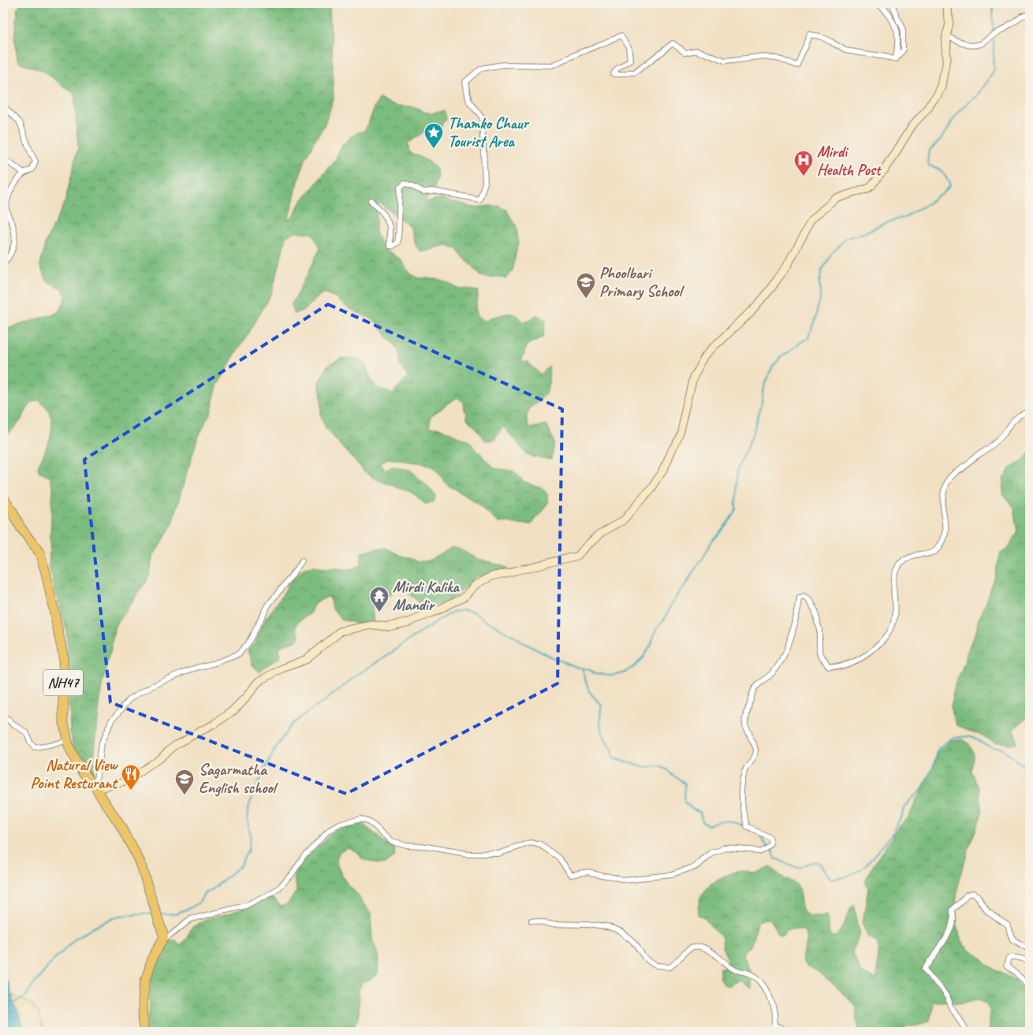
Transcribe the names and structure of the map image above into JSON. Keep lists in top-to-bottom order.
{
  "streets": {
    "highway": ["NH47"]
  },
  "places": {
    "place": ["Thamko Chaur Tourist Area"],
    "hospital": ["Mirdi Health Post"],
    "school or university": ["Phoolbari Primary School", "Sagarmatha English school"],
    "temple": ["Mirdi Kalika Mandir"],
    "restaurant": ["Natural View Point Resturant"]
  }
}
